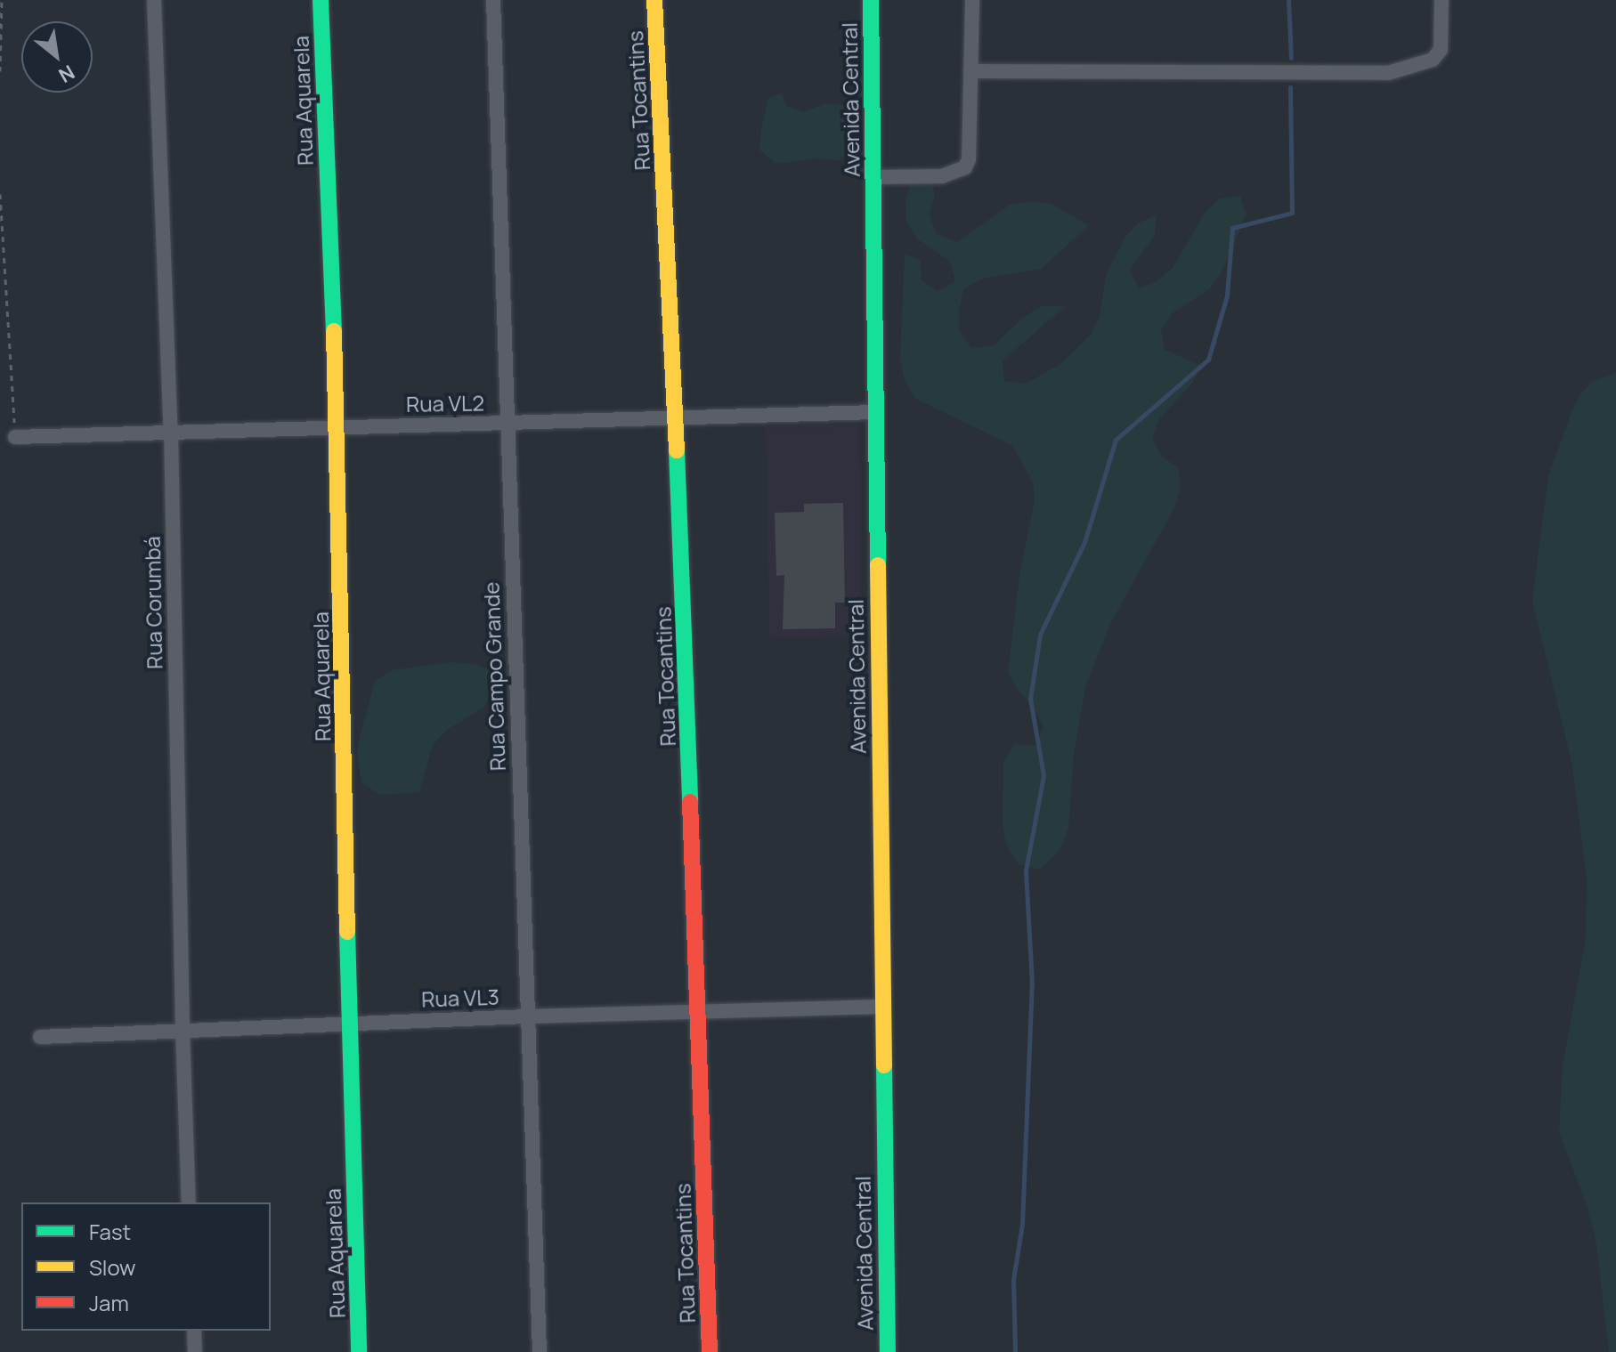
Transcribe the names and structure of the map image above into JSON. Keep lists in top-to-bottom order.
{
  "streets": {
    "street": [
      "Avenida Central",
      "Rua Aquarela",
      "Rua Tocantins",
      "Rua VL2",
      "Rua Corumbá",
      "Rua Campo Grande",
      "Rua VL3"
    ]
  },
  "crossings": [
    ["Avenida Central", "Rua VL2"],
    ["Avenida Central", "Rua VL3"],
    ["Rua Aquarela", "Rua VL2"],
    ["Rua Aquarela", "Rua VL3"],
    ["Rua Tocantins", "Rua VL2"],
    ["Rua Tocantins", "Rua VL3"],
    ["Rua VL2", "Rua Corumbá"],
    ["Rua VL2", "Rua Campo Grande"],
    ["Rua Corumbá", "Rua VL3"],
    ["Rua Campo Grande", "Rua VL3"]
  ],
  "legend": ["Fast", "Slow", "Jam"],
  "north": "bottom right"
}
